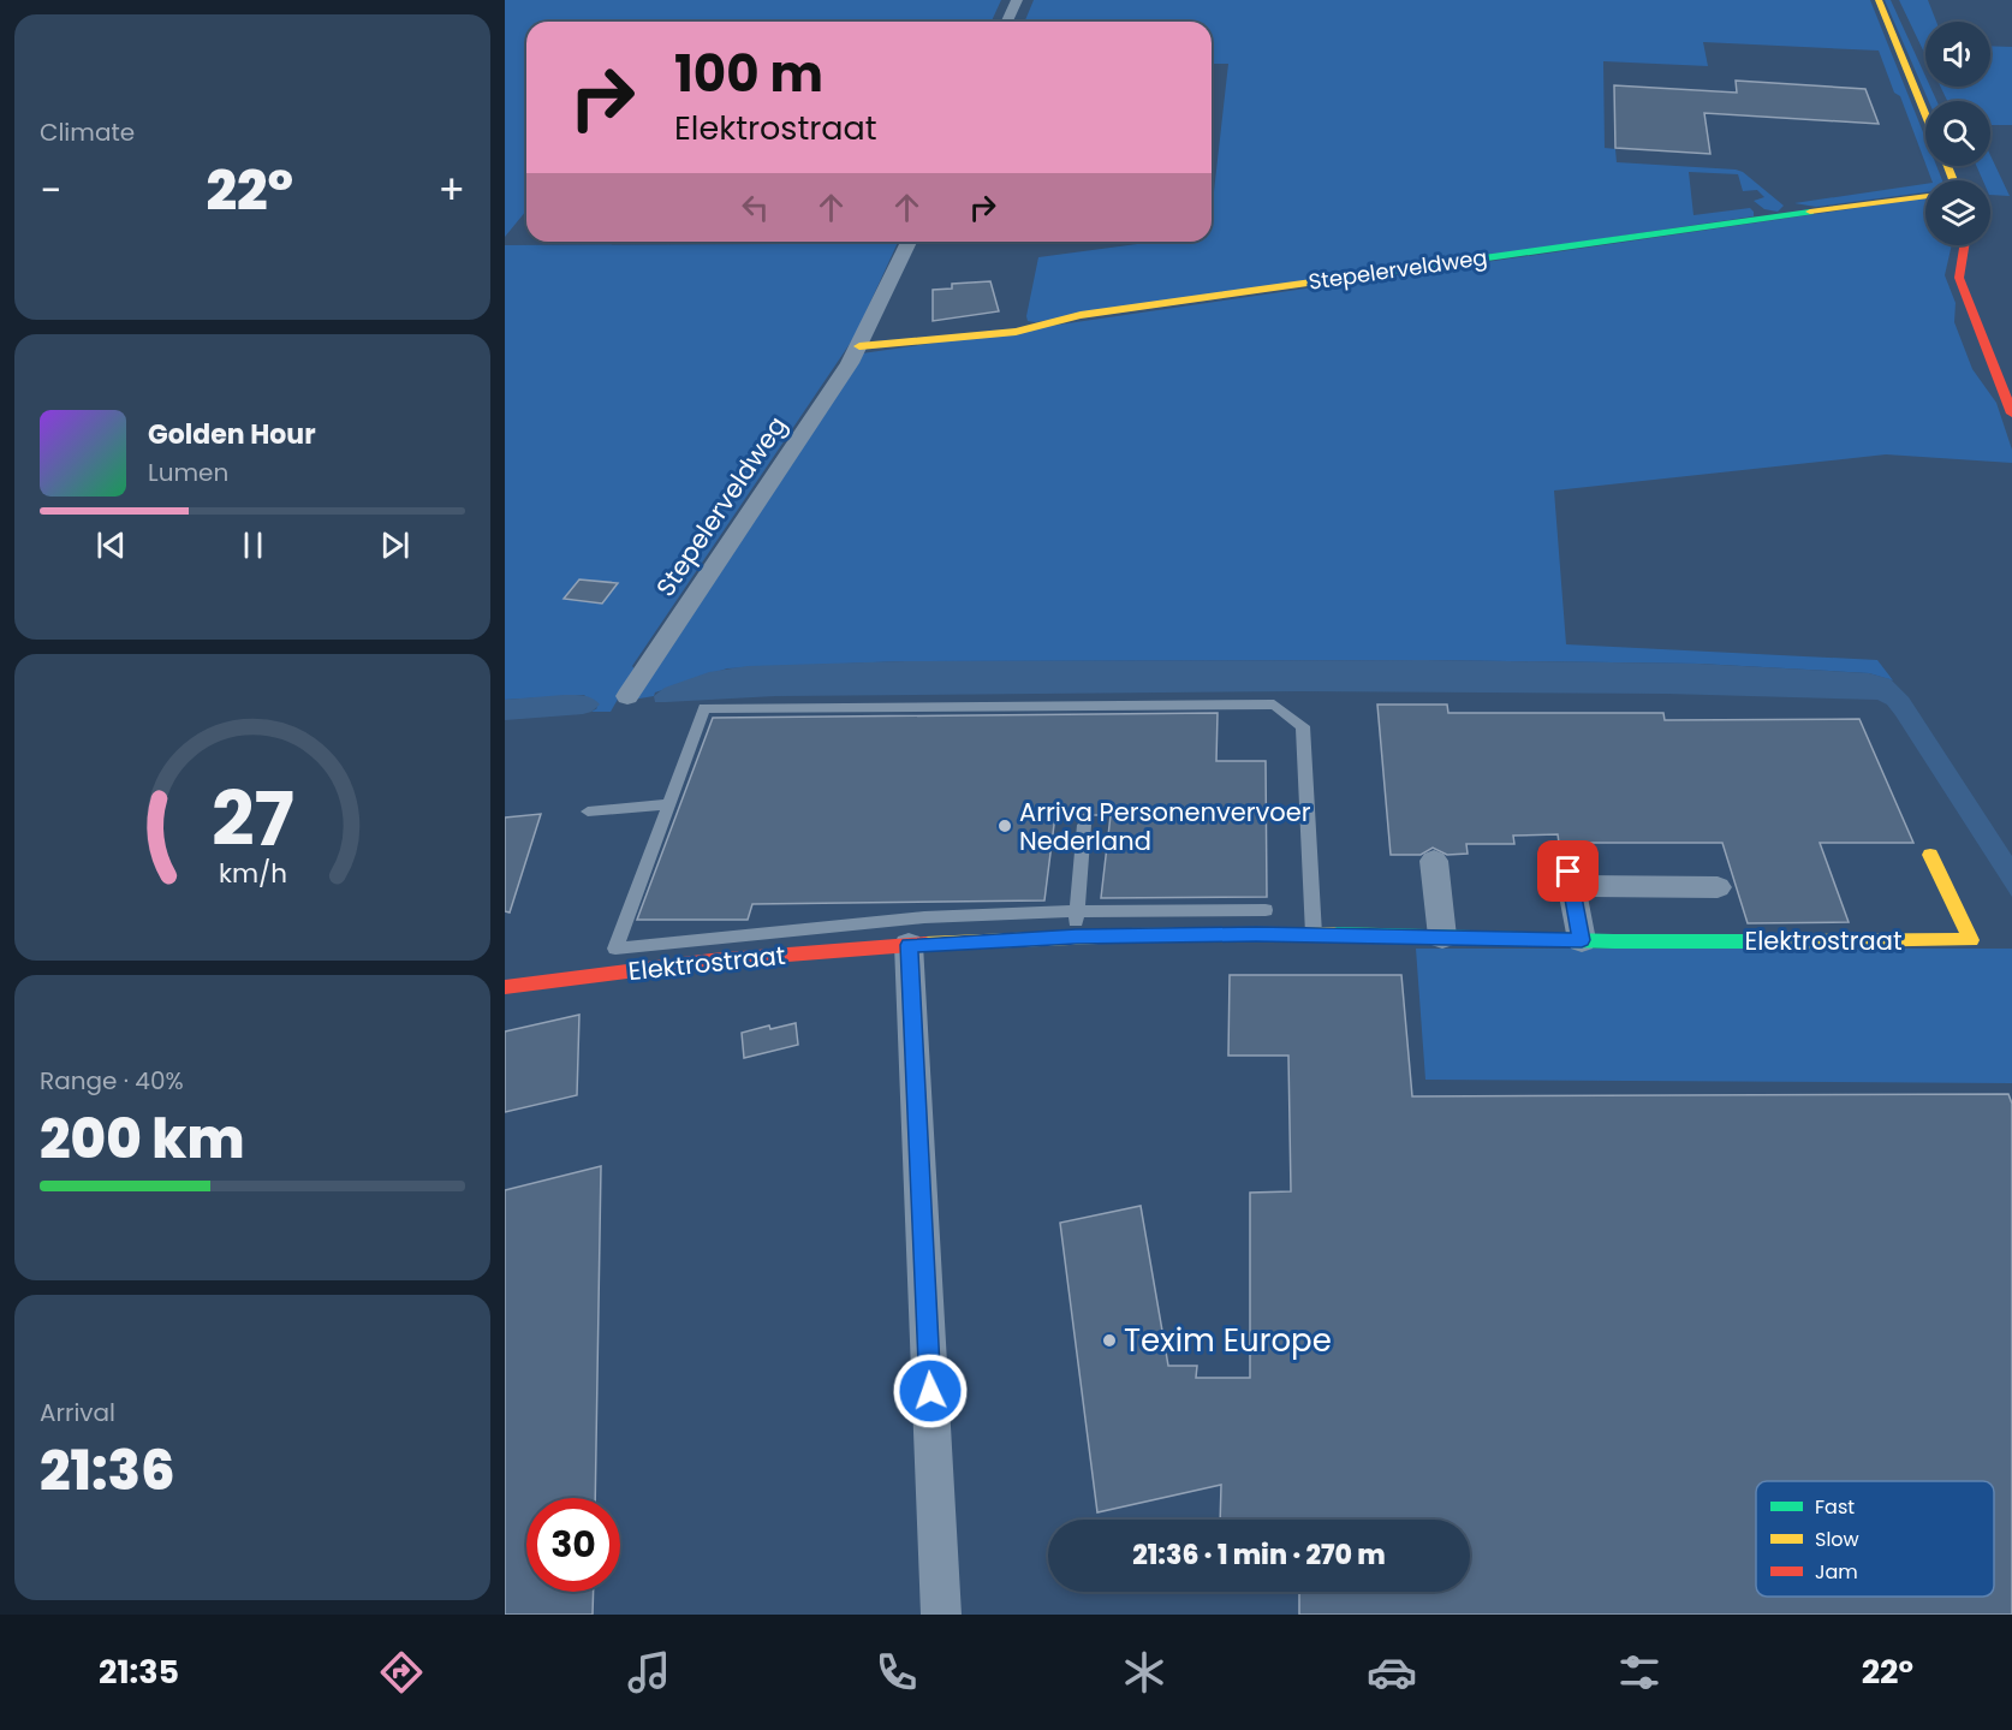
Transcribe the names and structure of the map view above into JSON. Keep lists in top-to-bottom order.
{
  "streets": {
    "street": ["Stepelerveldweg", "Elektrostraat"]
  },
  "places": ["Arriva Personenvervoer Nederland", "Texim Europe"],
  "legend": ["Fast", "Slow", "Jam"],
  "page": {
    "tile": [
      "Climate",
      ["Range · 40%", "200 km"],
      ["Arrival", "21:36"]
    ],
    "turn": ["100 m", "Elektrostraat"],
    "heat": ["−", "22°", "+"],
    "song": ["Golden Hour", "Lumen"],
    "limit": "30",
    "trip": "21:36 · 1 min · 270 m",
    "tabs": ["21:35", "22°"],
    "gauge": ["27", "km/h"]
  }
}
